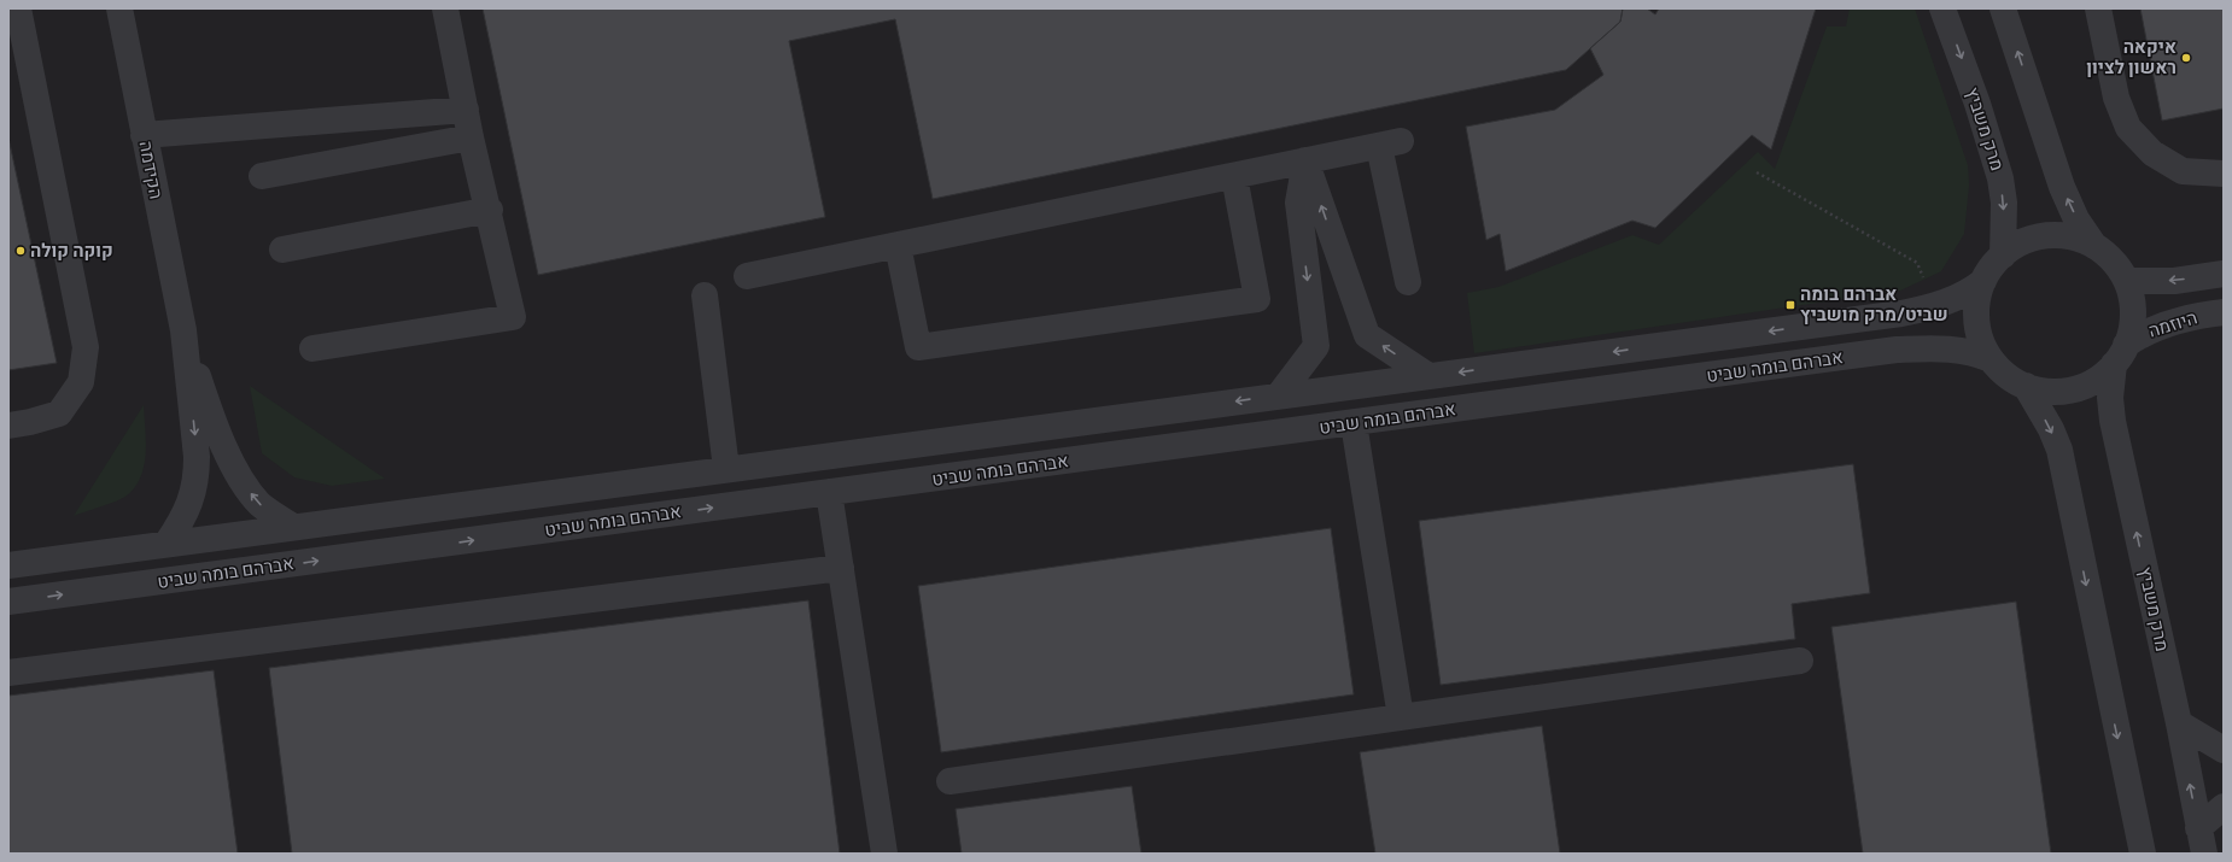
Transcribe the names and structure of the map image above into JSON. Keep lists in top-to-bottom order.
{
  "streets": {
    "street": [
      "מרק משביץ",
      "הקידמה",
      "היוזמה",
      "אברהם בומה שביט"
    ]
  },
  "crossings": [
    ["מרק משביץ", "היוזמה"],
    ["מרק משביץ", "אברהם בומה שביט"],
    ["הקידמה", "אברהם בומה שביט"],
    ["היוזמה", "אברהם בומה שביט"]
  ],
  "places": {
    "other": ["איקאה ראשון לציון", "קוקה קולה"],
    "transit": ["אברהם בומה שביט/מרק מושביץ"]
  }
}
